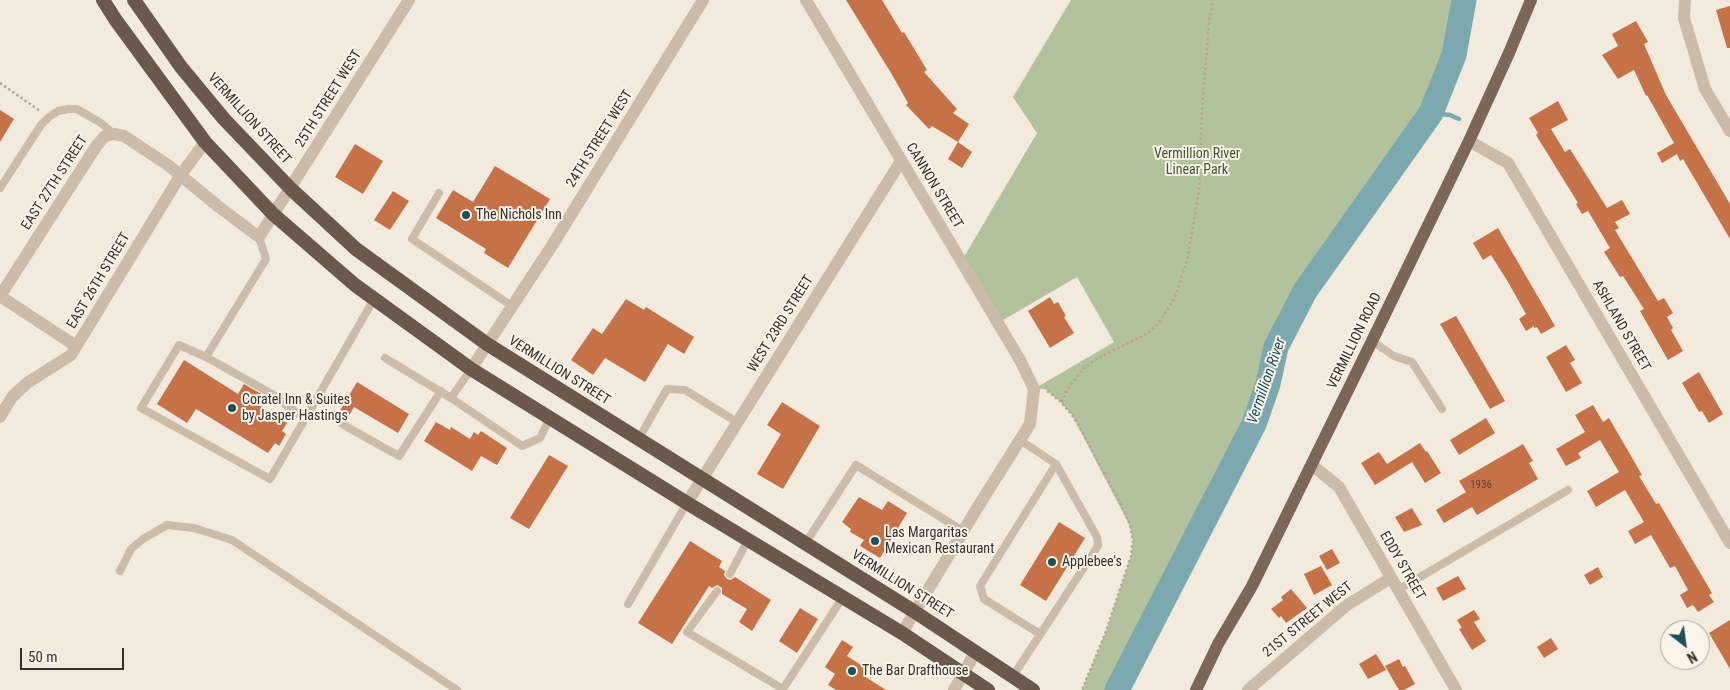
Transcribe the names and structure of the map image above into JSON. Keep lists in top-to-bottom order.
{
  "streets": {
    "highway": ["VERMILLION STREET"],
    "main road": ["VERMILLION ROAD"],
    "street": [
      "25TH STREET WEST",
      "24TH STREET WEST",
      "EAST 27TH STREET",
      "CANNON STREET",
      "EAST 26TH STREET",
      "WEST 23RD STREET",
      "ASHLAND STREET",
      "EDDY STREET",
      "21ST STREET WEST"
    ]
  },
  "crossings": [
    ["25TH STREET WEST", "VERMILLION STREET"],
    ["VERMILLION STREET", "24TH STREET WEST"],
    ["VERMILLION STREET", "WEST 23RD STREET"],
    ["CANNON STREET", "WEST 23RD STREET"],
    ["ASHLAND STREET", "VERMILLION ROAD"],
    ["VERMILLION ROAD", "EDDY STREET"],
    ["EDDY STREET", "21ST STREET WEST"]
  ],
  "water": ["Vermillion River"],
  "parks": ["Vermillion River Linear Park"],
  "places": [
    "The Nichols Inn",
    "Coratel Inn & Suites by Jasper Hastings",
    "Las Margaritas Mexican Restaurant",
    "Applebee's",
    "The Bar Drafthouse"
  ],
  "house_numbers": ["1936"],
  "scale_bar": "50 m",
  "north": "bottom right"
}
